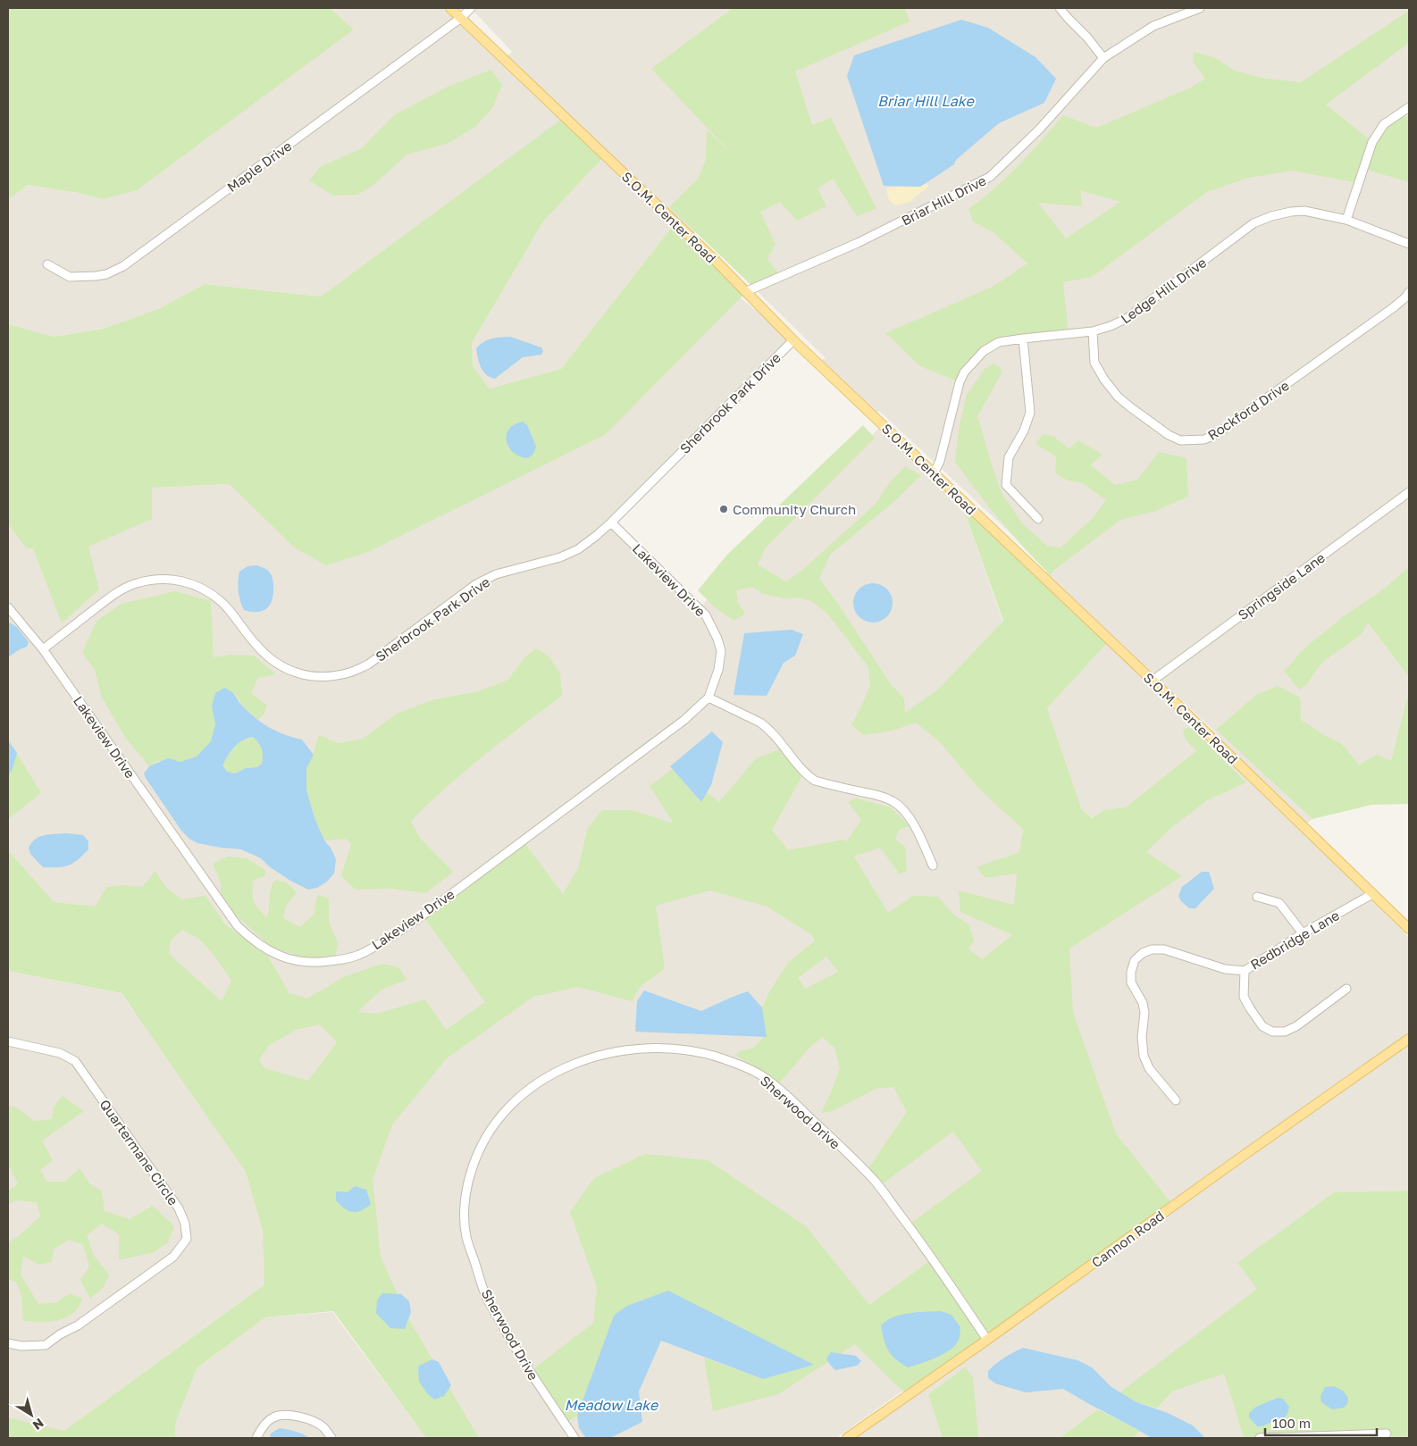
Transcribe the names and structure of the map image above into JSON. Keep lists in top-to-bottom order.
{
  "streets": {
    "main road": ["S.O.M. Center Road", "Cannon Road"],
    "street": [
      "Maple Drive",
      "Briar Hill Drive",
      "Ledge Hill Drive",
      "Sherbrook Park Drive",
      "Rockford Drive",
      "Lakeview Drive",
      "Springside Lane",
      "Redbridge Lane",
      "Sherwood Drive",
      "Quartermane Circle"
    ]
  },
  "crossings": [
    ["Maple Drive", "S.O.M. Center Road"],
    ["Briar Hill Drive", "S.O.M. Center Road"],
    ["S.O.M. Center Road", "Ledge Hill Drive"],
    ["S.O.M. Center Road", "Sherbrook Park Drive"],
    ["S.O.M. Center Road", "Springside Lane"],
    ["S.O.M. Center Road", "Redbridge Lane"],
    ["Ledge Hill Drive", "Rockford Drive"],
    ["Sherbrook Park Drive", "Lakeview Drive"],
    ["Sherwood Drive", "Cannon Road"]
  ],
  "water": ["Briar Hill Lake", "Meadow Lake"],
  "places": ["Community Church"],
  "scale_bar": "100 m",
  "north": "bottom right"
}
